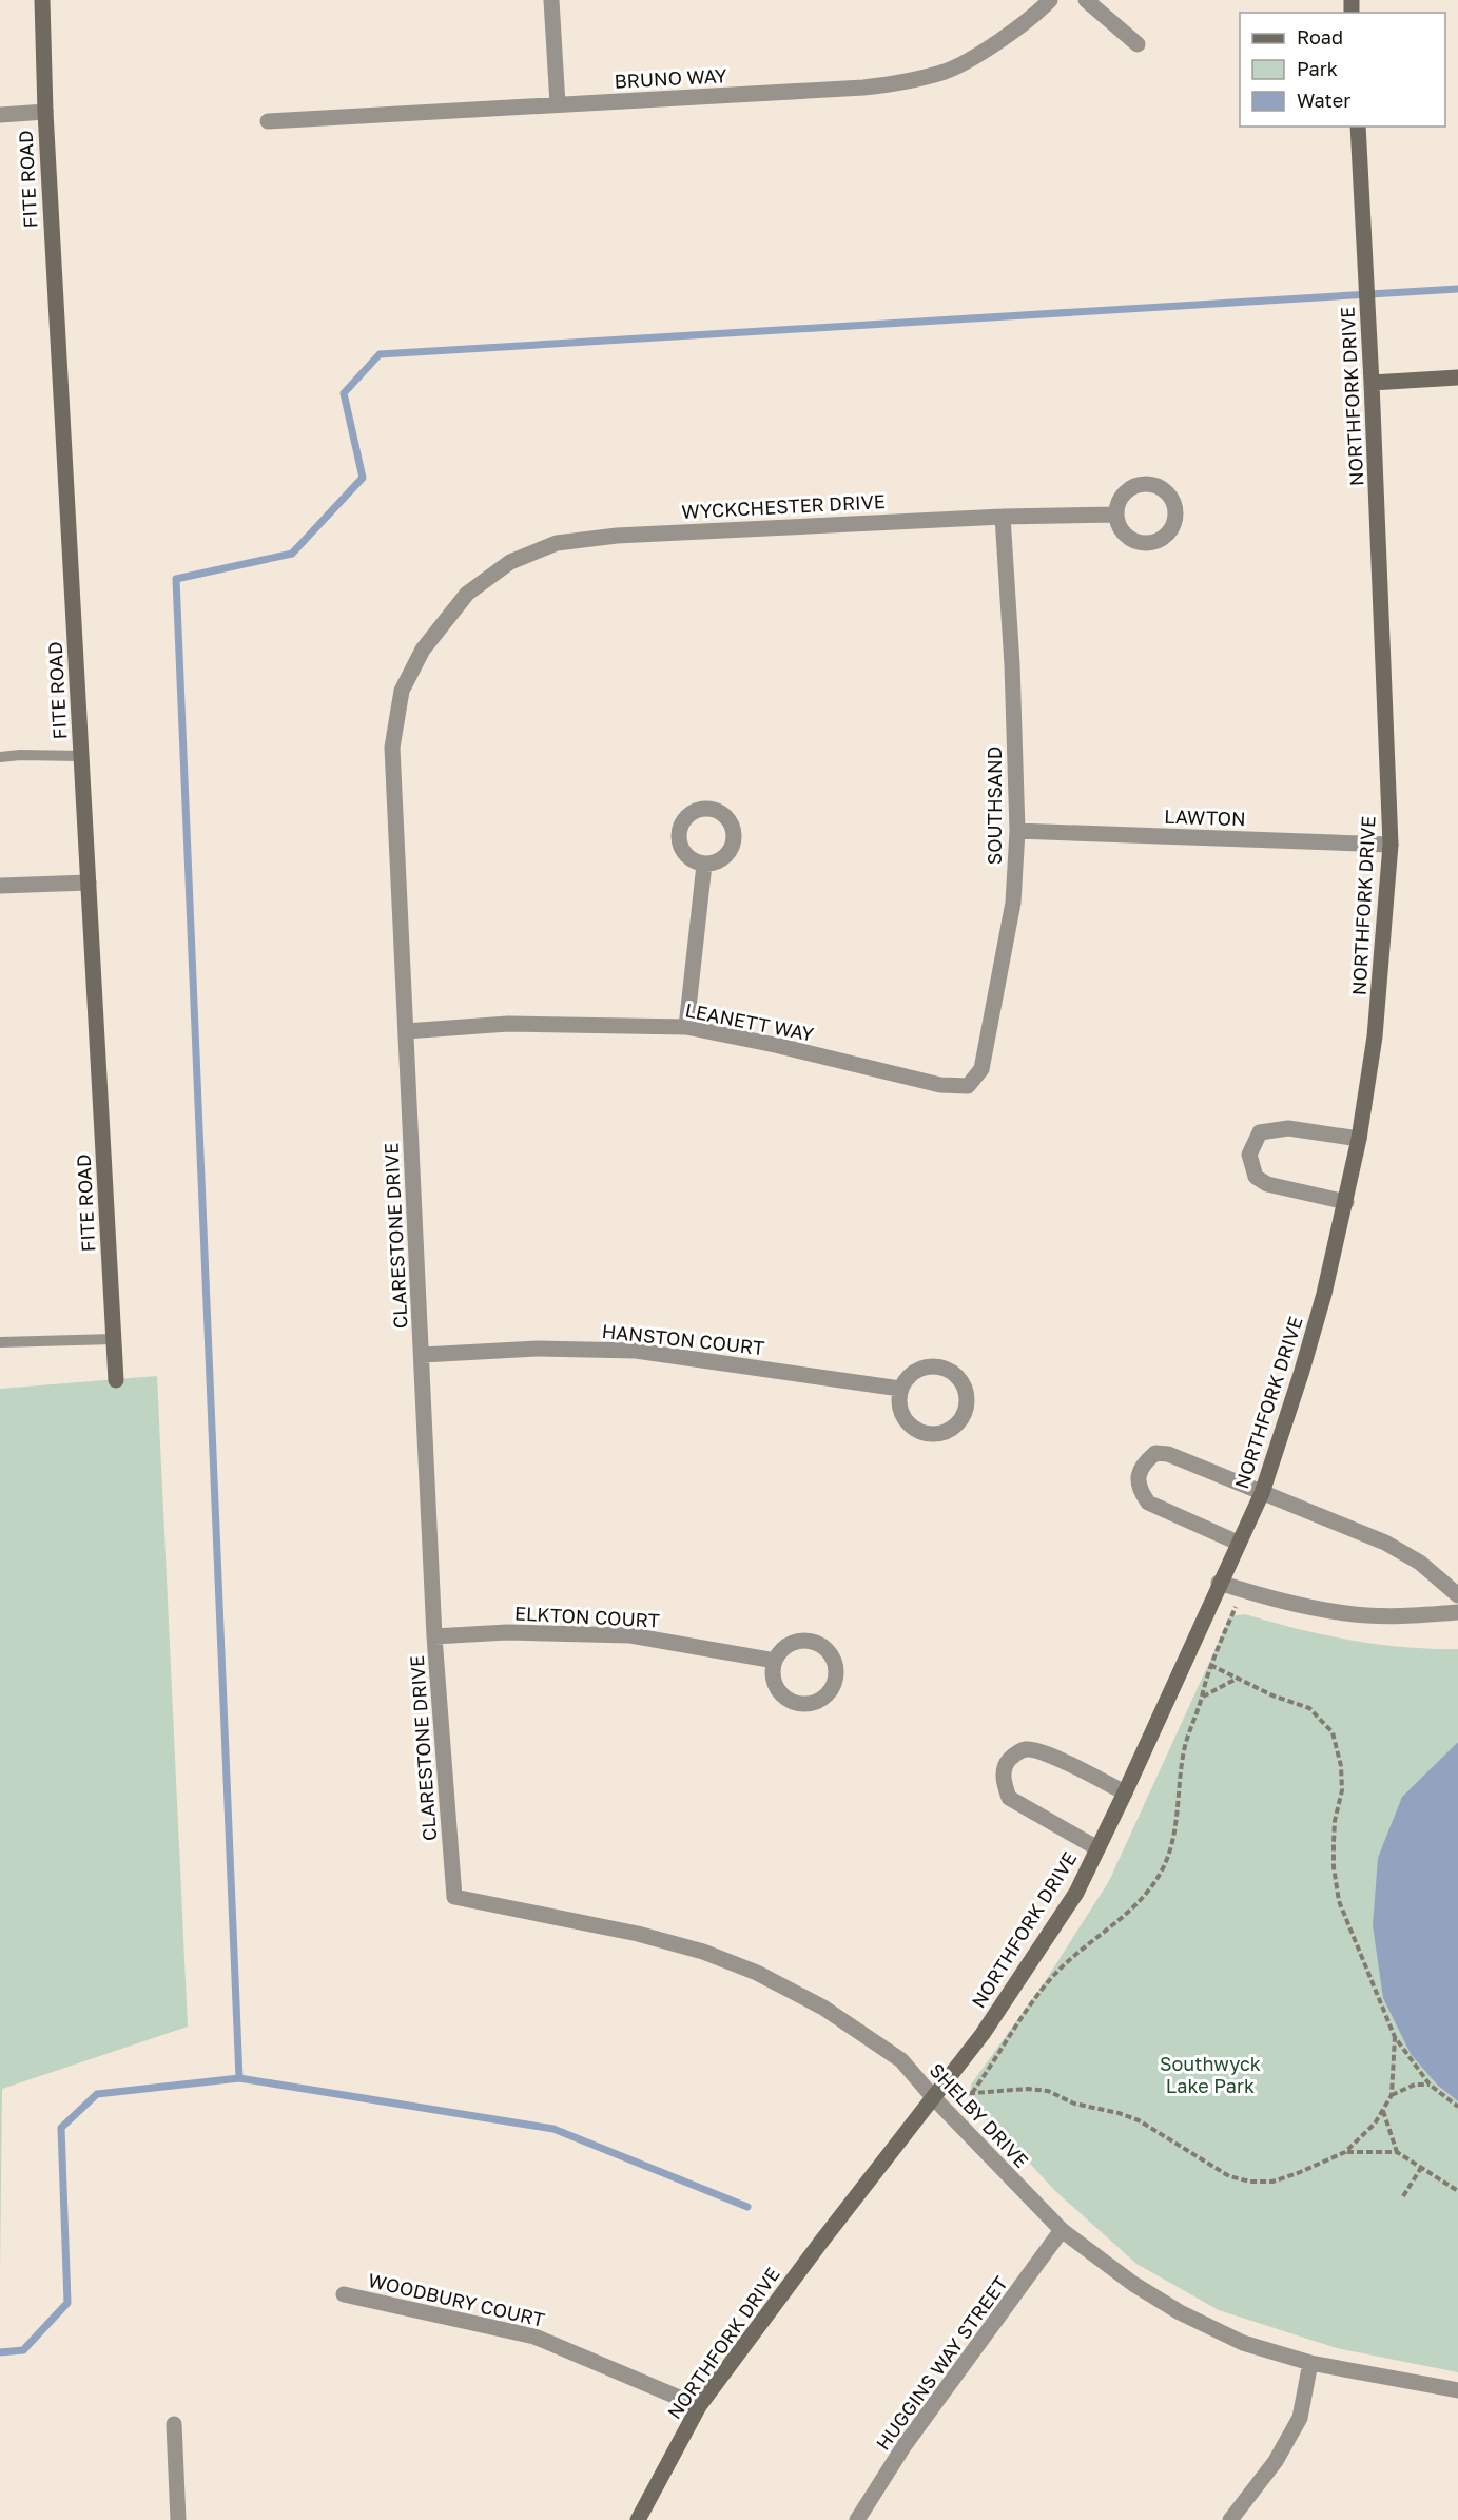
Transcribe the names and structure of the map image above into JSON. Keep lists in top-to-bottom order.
{
  "streets": {
    "street": [
      "BRUNO WAY",
      "FITE ROAD",
      "NORTHFORK DRIVE",
      "WYCKCHESTER DRIVE",
      "SOUTHSAND",
      "LAWTON",
      "LEANETT WAY",
      "CLARESTONE DRIVE",
      "HANSTON COURT",
      "ELKTON COURT",
      "SHELBY DRIVE",
      "WOODBURY COURT",
      "HUGGINS WAY STREET"
    ]
  },
  "crossings": [
    ["NORTHFORK DRIVE", "LAWTON"],
    ["NORTHFORK DRIVE", "SHELBY DRIVE"],
    ["NORTHFORK DRIVE", "WOODBURY COURT"],
    ["WYCKCHESTER DRIVE", "SOUTHSAND"],
    ["WYCKCHESTER DRIVE", "CLARESTONE DRIVE"],
    ["SOUTHSAND", "LAWTON"],
    ["SOUTHSAND", "LEANETT WAY"],
    ["LEANETT WAY", "CLARESTONE DRIVE"],
    ["CLARESTONE DRIVE", "HANSTON COURT"],
    ["CLARESTONE DRIVE", "ELKTON COURT"],
    ["CLARESTONE DRIVE", "SHELBY DRIVE"],
    ["SHELBY DRIVE", "HUGGINS WAY STREET"]
  ],
  "parks": ["Southwyck Lake Park"],
  "legend": ["Road", "Park", "Water"]
}
